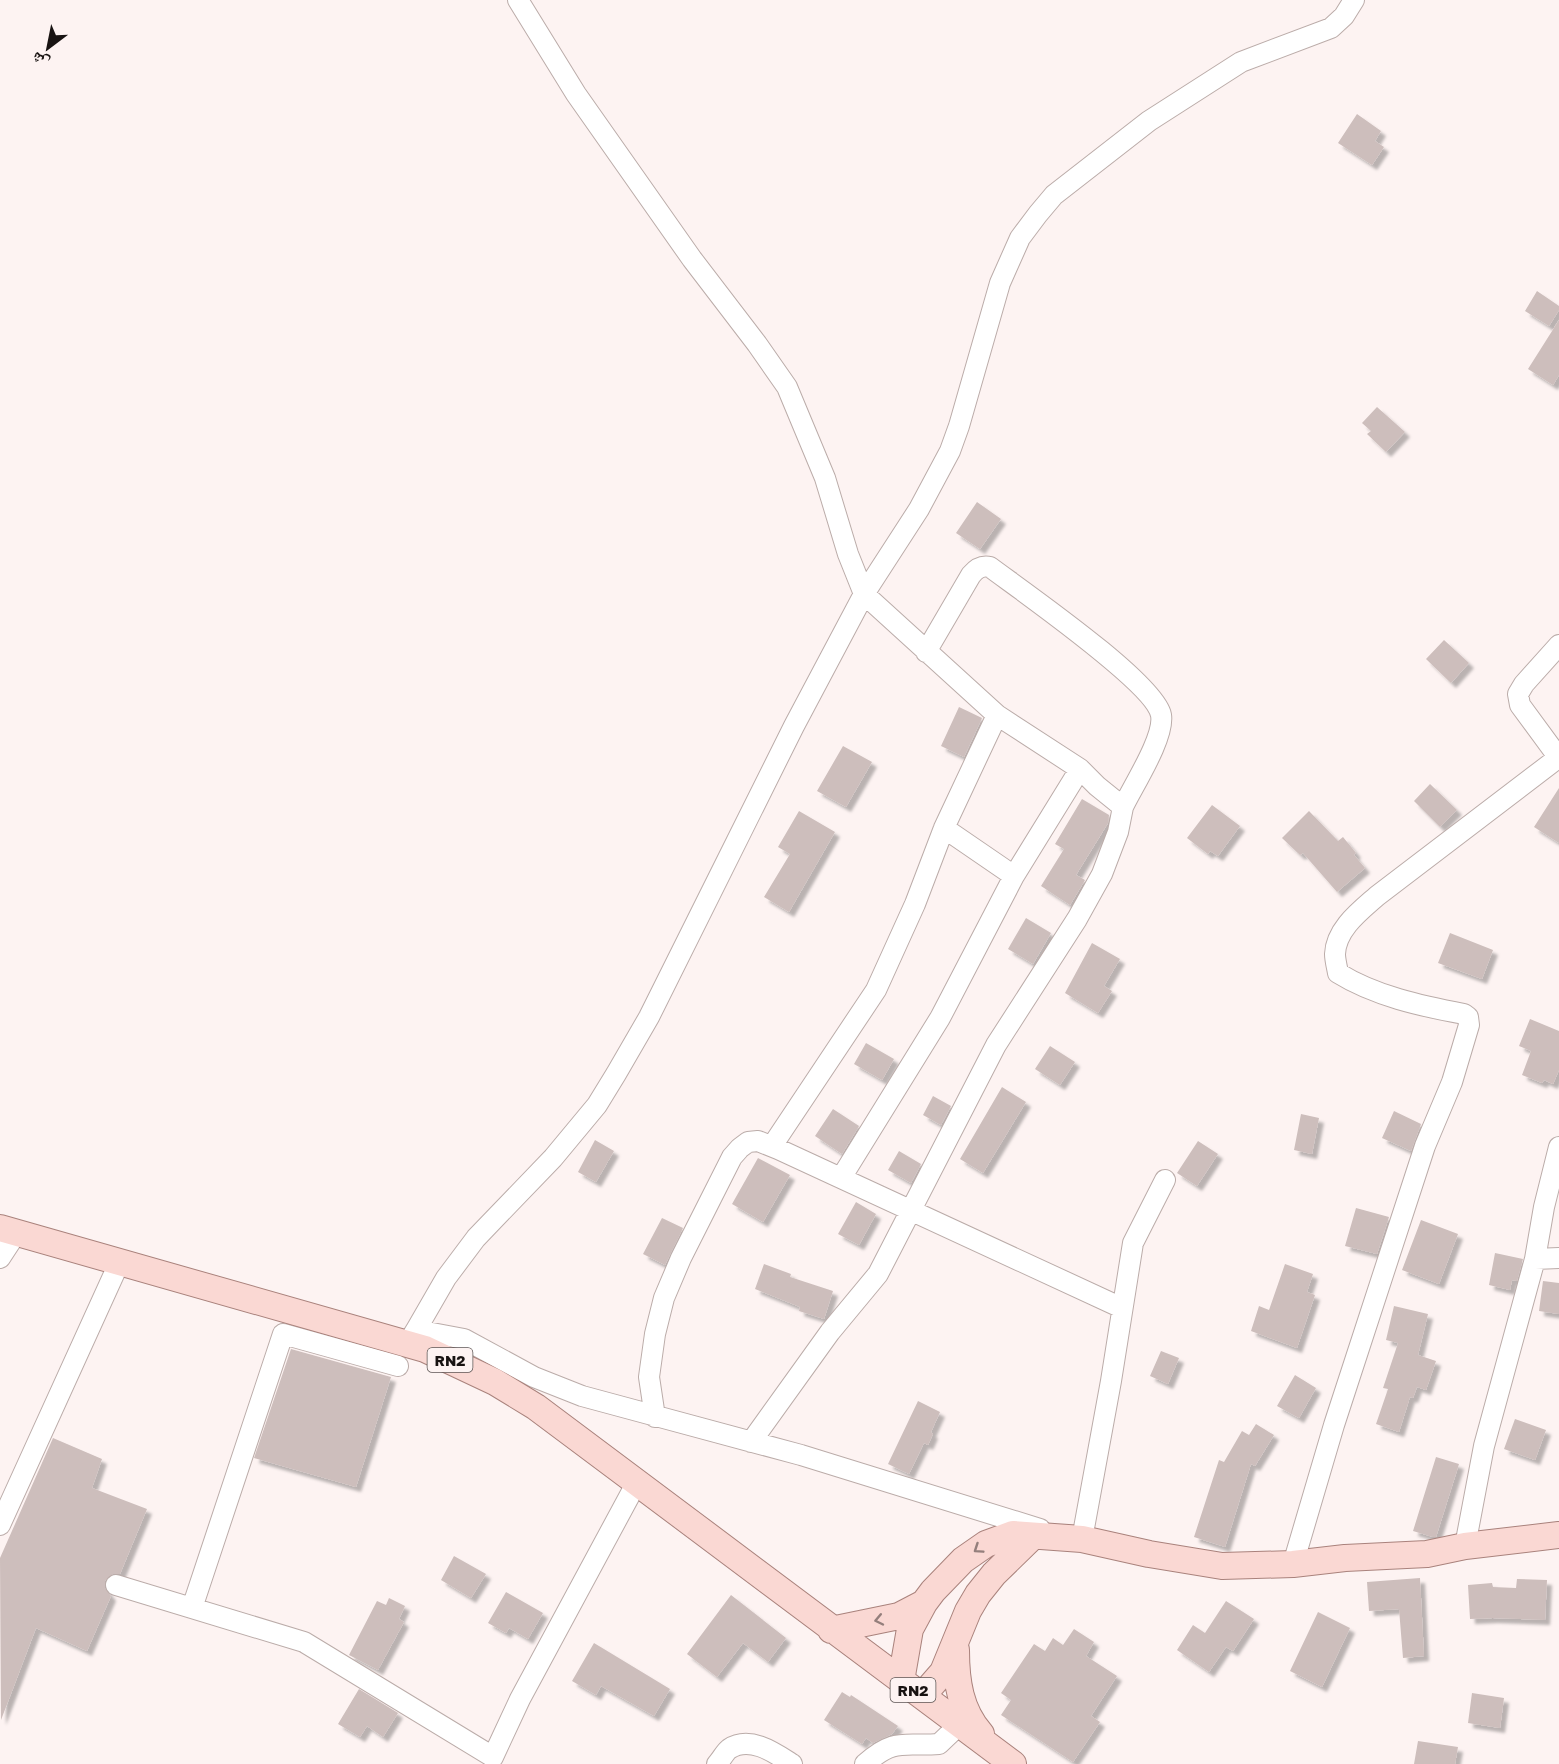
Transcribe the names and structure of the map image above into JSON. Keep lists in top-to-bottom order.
{
  "streets": {
    "main road": ["RN2"]
  },
  "north": "bottom left"
}
